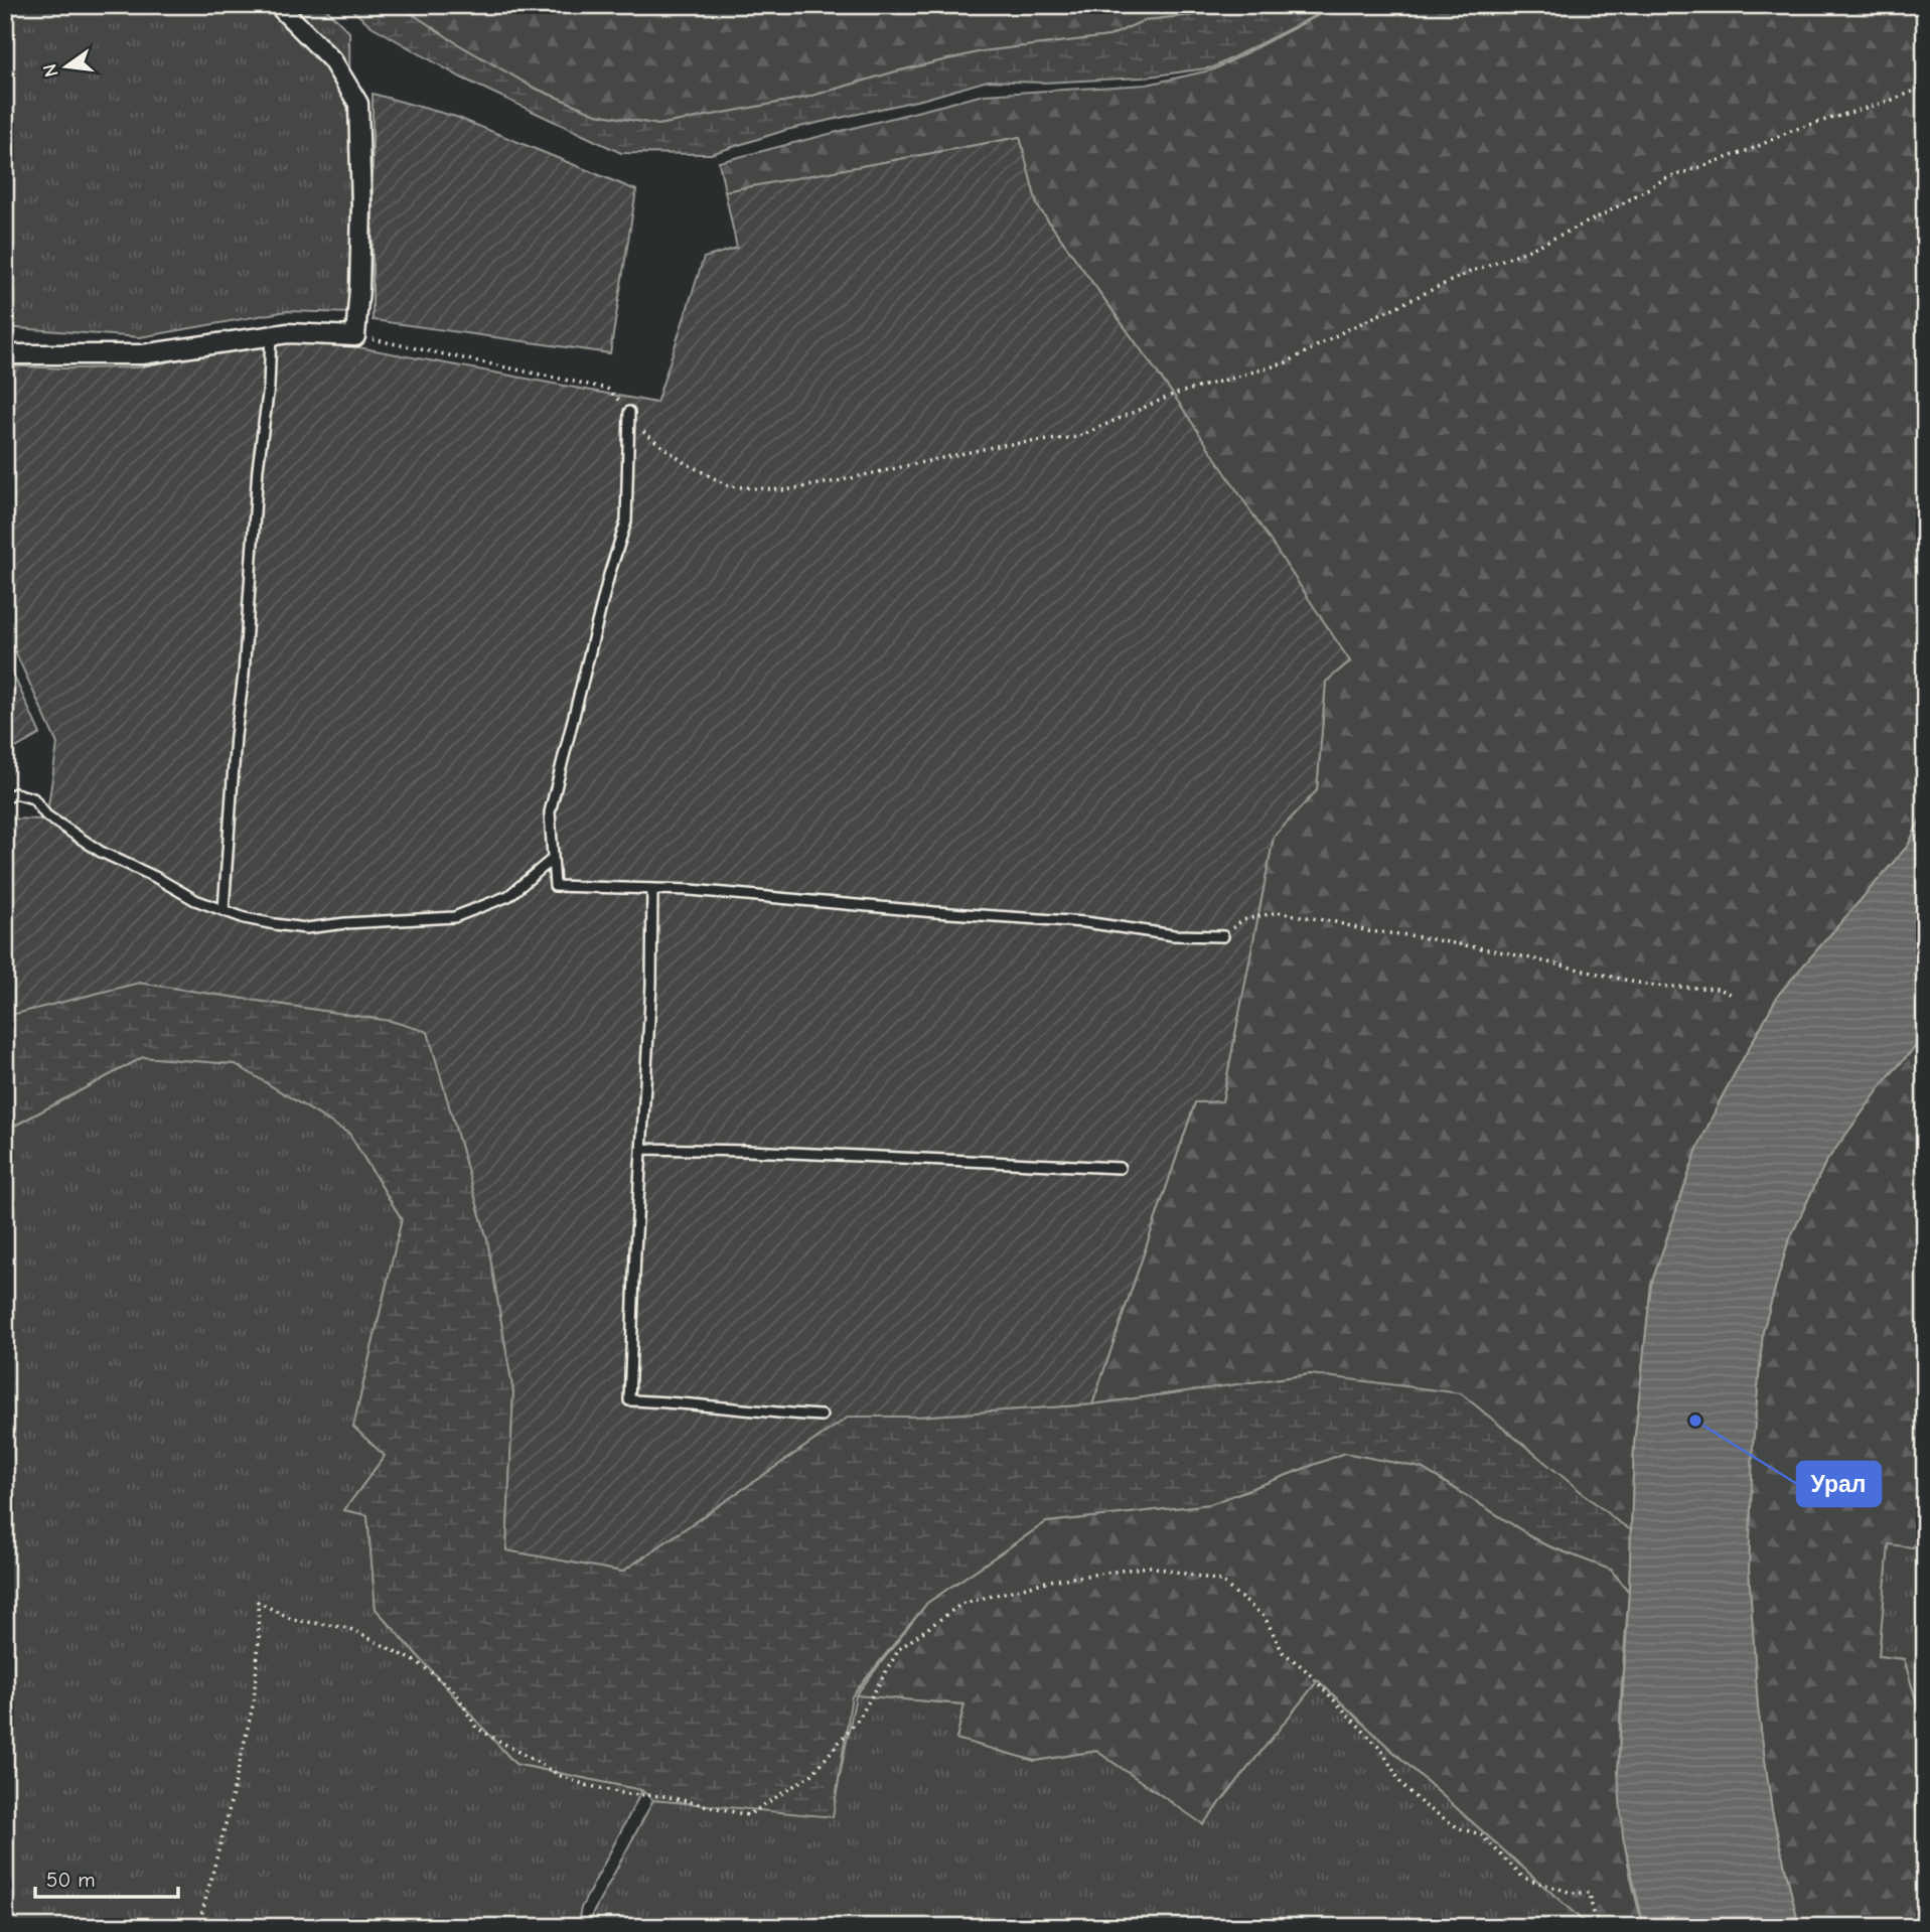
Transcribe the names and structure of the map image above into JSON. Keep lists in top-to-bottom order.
{
  "places": ["Урал"],
  "scale_bar": "50 m",
  "north": "left"
}
